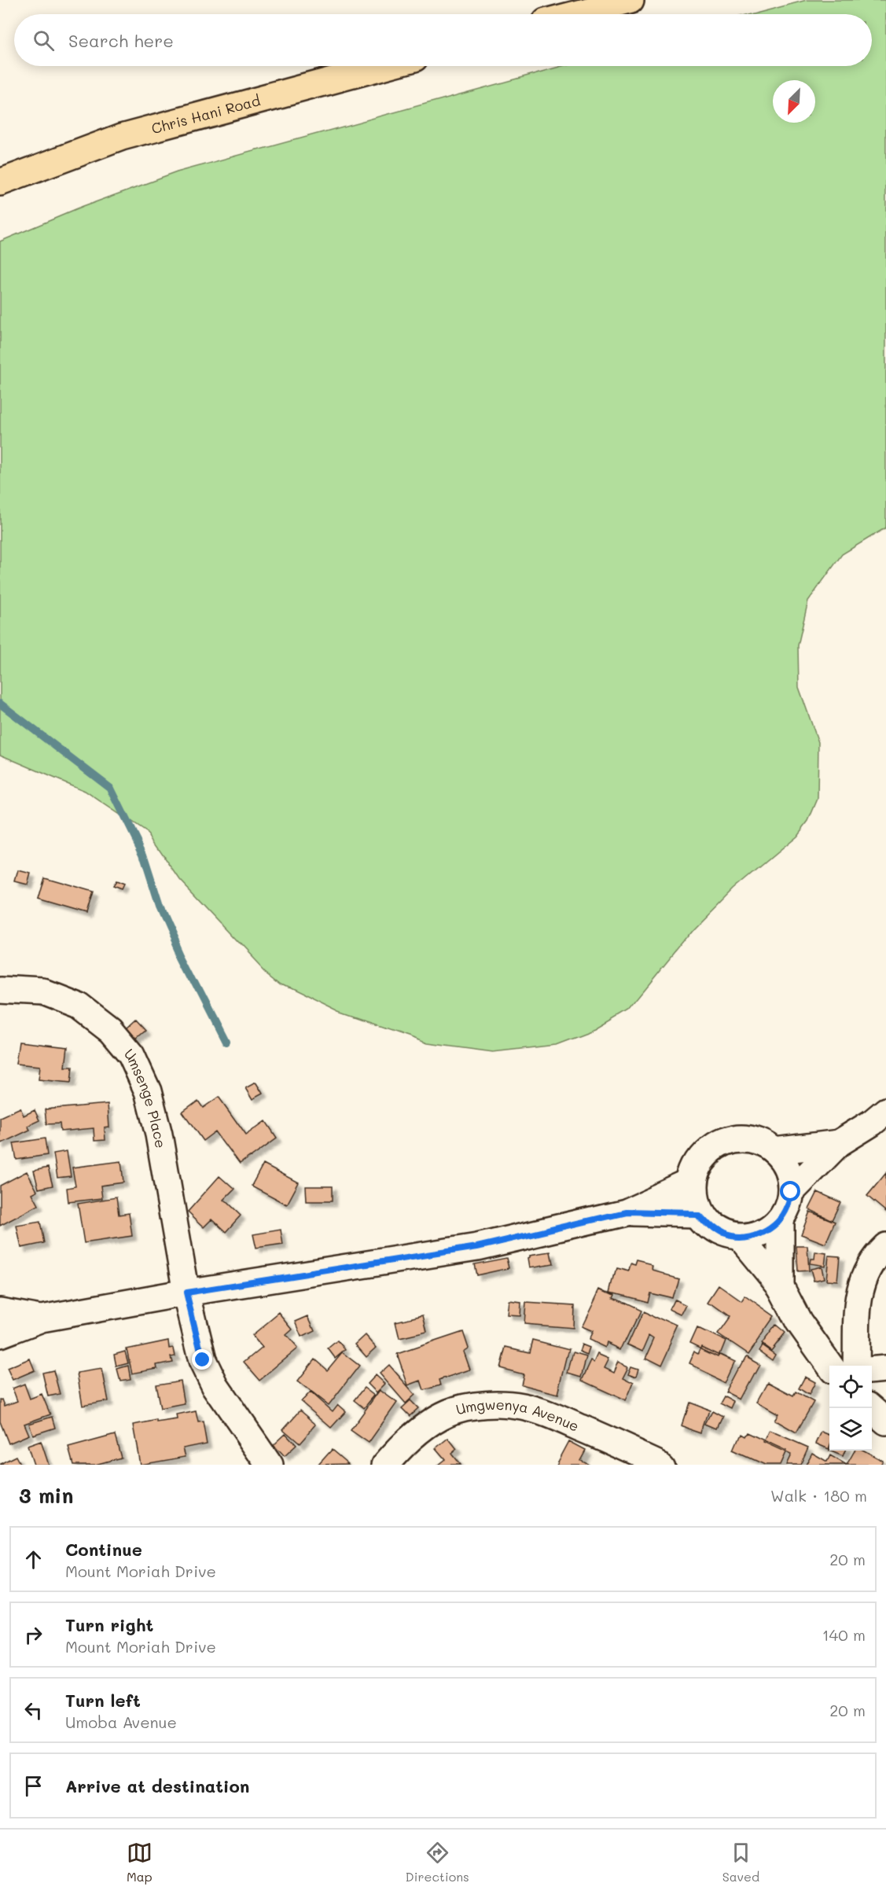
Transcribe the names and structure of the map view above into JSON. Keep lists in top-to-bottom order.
{
  "streets": {
    "main road": ["Chris Hani Road"],
    "street": ["Umsenge Place", "Umgwenya Avenue"]
  },
  "north": "bottom left",
  "page": {
    "search": "Search here",
    "heading": ["3 min", "Walk · 180 m"],
    "list": [
      ["Continue", "Mount Moriah Drive", "20 m"],
      ["Turn right", "Mount Moriah Drive", "140 m"],
      ["Turn left", "Umoba Avenue", "20 m"],
      "Arrive at destination"
    ],
    "nav": ["Map", "Directions", "Saved"]
  }
}
